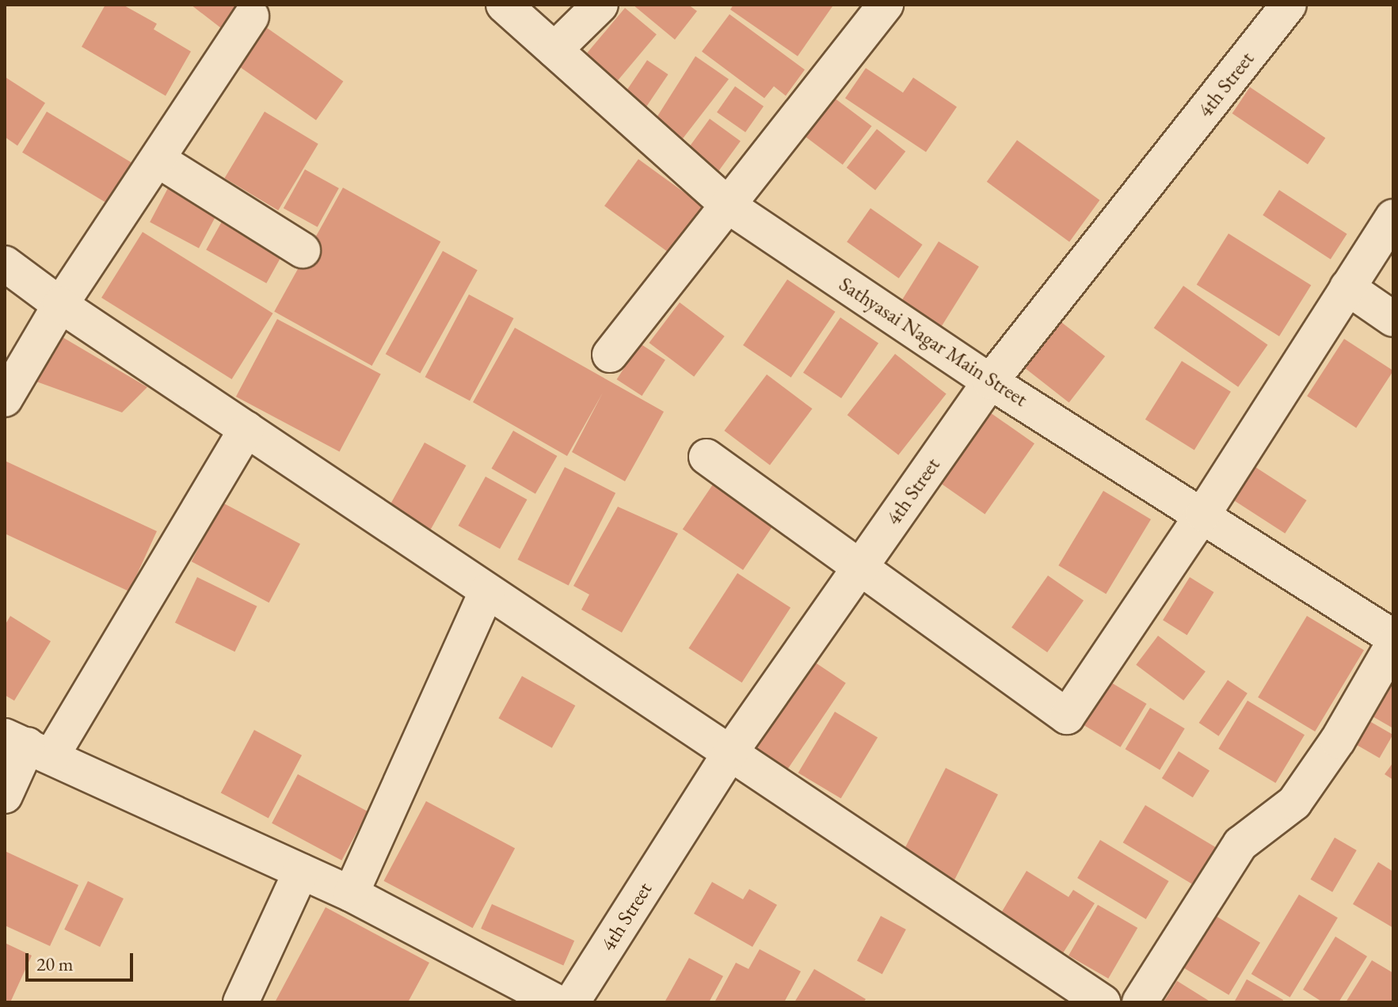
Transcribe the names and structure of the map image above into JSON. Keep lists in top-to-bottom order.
{
  "streets": {
    "street": ["4th Street", "Sathyasai Nagar Main Street"]
  },
  "crossings": [
    ["4th Street", "Sathyasai Nagar Main Street"]
  ],
  "scale_bar": "20 m"
}
